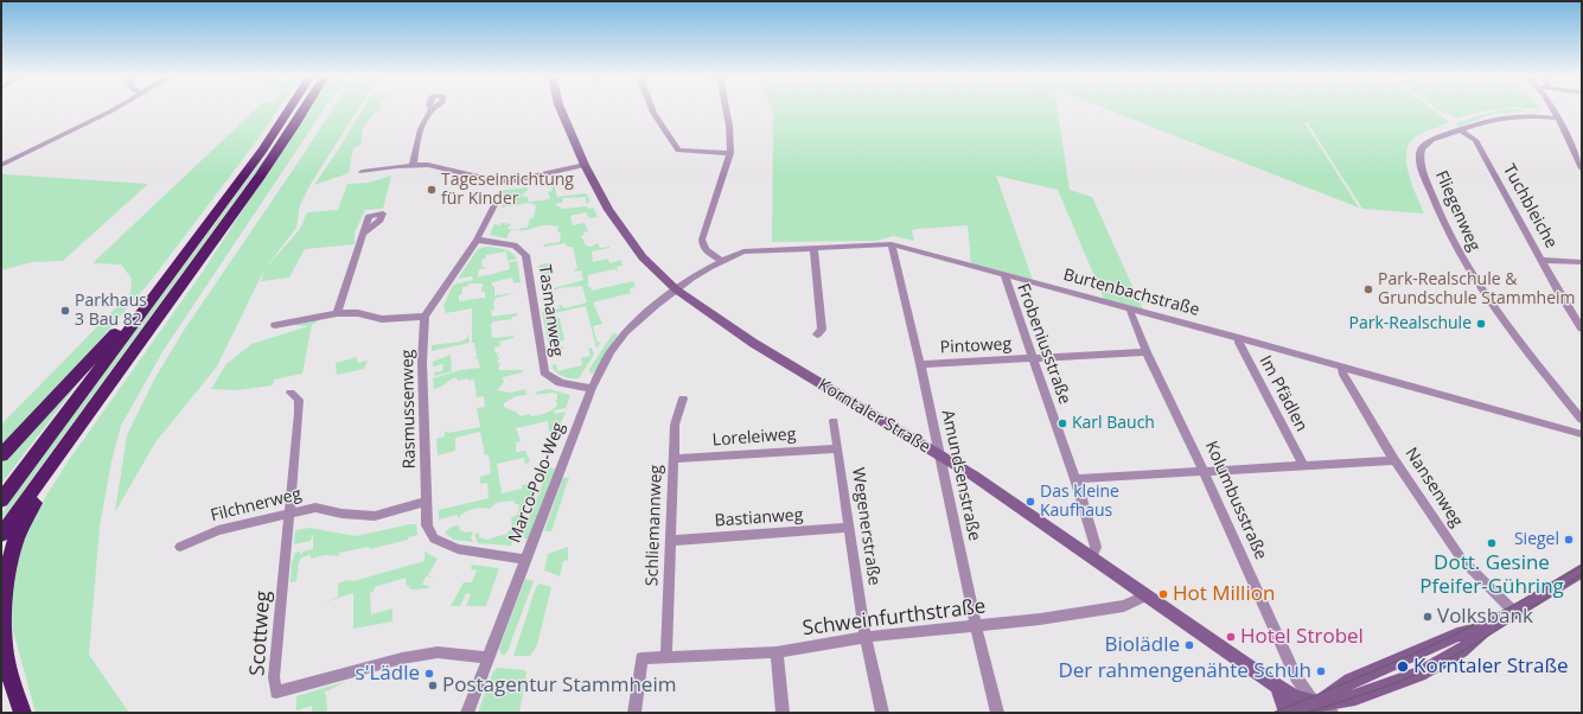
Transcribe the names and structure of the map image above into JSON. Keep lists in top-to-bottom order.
{
  "streets": {
    "street": [
      "Tuchbleiche",
      "Fliegenweg",
      "Burtenbachstraße",
      "Tasmanweg",
      "Frobeniusstraße",
      "Pintoweg",
      "Im Pfädlen",
      "Rasmussenweg",
      "Korntaler Straße",
      "Loreleiweg",
      "Amundsenstraße",
      "Marco-Polo-Weg",
      "Nansenweg",
      "Kolumbusstraße",
      "Filchnerweg",
      "Bastianweg",
      "Schliemannweg",
      "Wegenerstraße",
      "Schweinfurthstraße",
      "Scottweg"
    ]
  },
  "crossings": [
    ["Tuchbleiche", "Fliegenweg"],
    ["Burtenbachstraße", "Frobeniusstraße"],
    ["Burtenbachstraße", "Im Pfädlen"],
    ["Burtenbachstraße", "Korntaler Straße"],
    ["Burtenbachstraße", "Amundsenstraße"],
    ["Burtenbachstraße", "Marco-Polo-Weg"],
    ["Burtenbachstraße", "Nansenweg"],
    ["Burtenbachstraße", "Kolumbusstraße"],
    ["Tasmanweg", "Marco-Polo-Weg"],
    ["Frobeniusstraße", "Pintoweg"],
    ["Frobeniusstraße", "Korntaler Straße"],
    ["Pintoweg", "Amundsenstraße"],
    ["Pintoweg", "Kolumbusstraße"],
    ["Rasmussenweg", "Marco-Polo-Weg"],
    ["Rasmussenweg", "Filchnerweg"],
    ["Korntaler Straße", "Amundsenstraße"],
    ["Korntaler Straße", "Marco-Polo-Weg"],
    ["Korntaler Straße", "Kolumbusstraße"],
    ["Korntaler Straße", "Schweinfurthstraße"],
    ["Loreleiweg", "Schliemannweg"],
    ["Loreleiweg", "Wegenerstraße"],
    ["Amundsenstraße", "Schweinfurthstraße"],
    ["Marco-Polo-Weg", "Scottweg"],
    ["Filchnerweg", "Scottweg"],
    ["Bastianweg", "Schliemannweg"],
    ["Bastianweg", "Wegenerstraße"],
    ["Schliemannweg", "Schweinfurthstraße"],
    ["Wegenerstraße", "Schweinfurthstraße"]
  ],
  "places": [
    "Tageseinrichtung für Kinder",
    "Park-Realschule & Grundschule Stammheim",
    "Parkhaus 3 Bau 82",
    "Park-Realschule",
    "Karl Bauch",
    "Das kleine Kaufhaus",
    "Siegel",
    "Dott. Gesine Pfeifer-Gühring",
    "Hot Million",
    "Volksbank",
    "Hotel Strobel",
    "Biolädle",
    "Korntaler Straße",
    "Der rahmengenähte Schuh",
    "s'Lädle",
    "Postagentur Stammheim"
  ]
}
